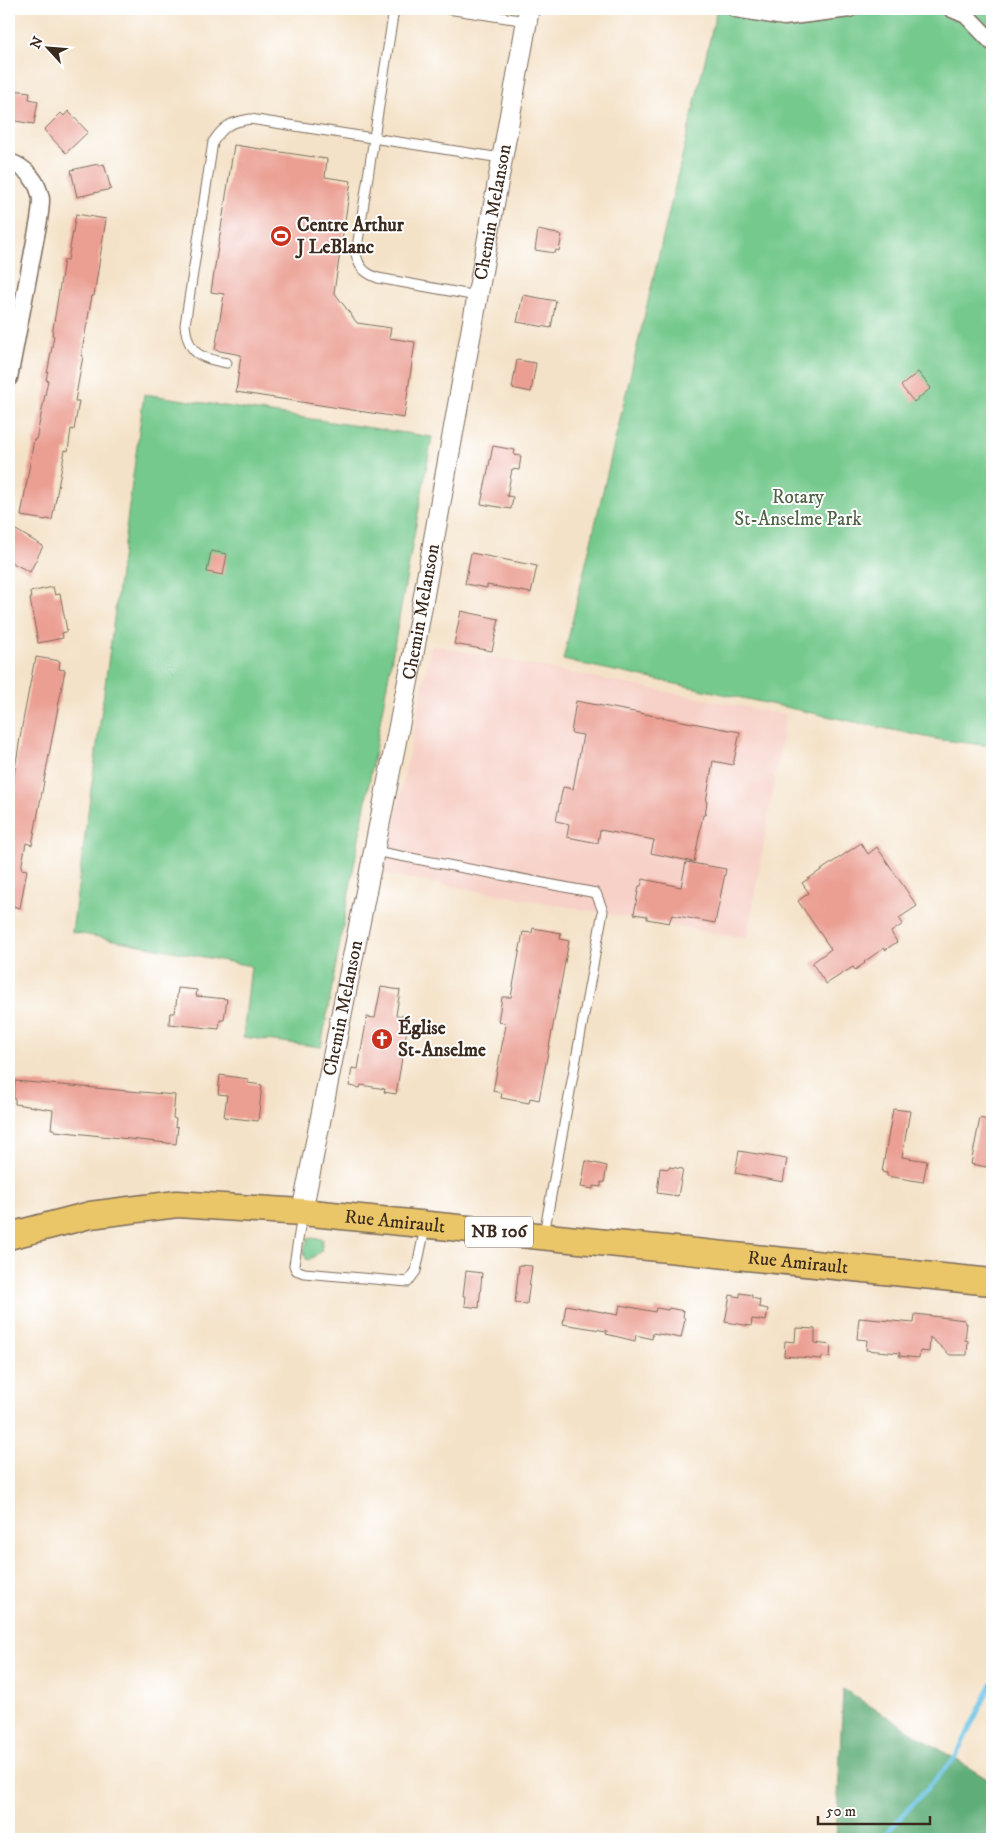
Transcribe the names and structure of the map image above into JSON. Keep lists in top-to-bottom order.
{
  "streets": {
    "main road": ["Rue Amirault", "NB 106"],
    "street": ["Chemin Melanson"]
  },
  "crossings": [
    ["Chemin Melanson", "Rue Amirault"]
  ],
  "parks": ["Rotary St-Anselme Park"],
  "places": {
    "sports": ["Centre Arthur J LeBlanc"],
    "church": ["Église St-Anselme"]
  },
  "scale_bar": "50 m",
  "north": "top left"
}
